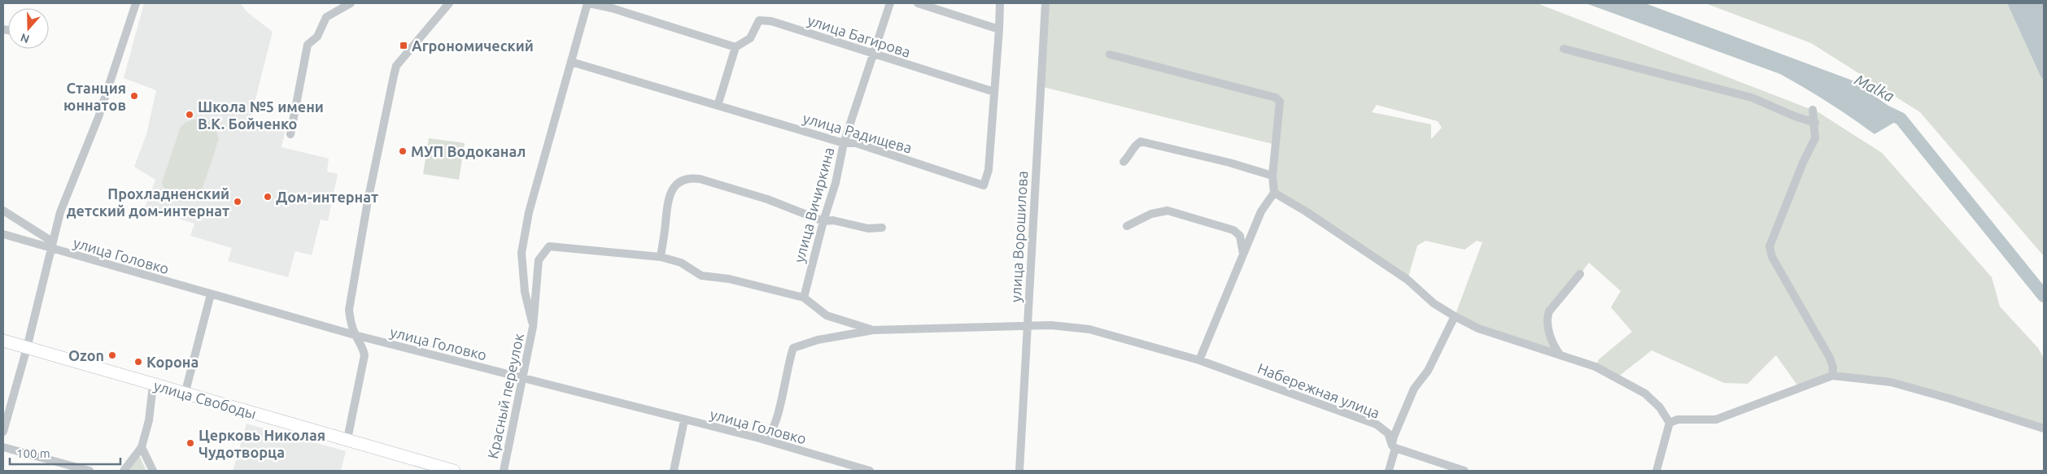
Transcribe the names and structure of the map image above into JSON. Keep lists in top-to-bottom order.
{
  "streets": {
    "main road": ["улица Свободы"],
    "street": [
      "улица Багирова",
      "улица Радищева",
      "улица Вичиркина",
      "улица Ворошилова",
      "улица Головко",
      "Набережная улица",
      "Красный переулок"
    ]
  },
  "crossings": [
    ["улица Багирова", "улица Радищева"],
    ["улица Багирова", "улица Вичиркина"],
    ["улица Радищева", "улица Вичиркина"],
    ["улица Радищева", "Красный переулок"],
    ["улица Вичиркина", "Набережная улица"],
    ["улица Ворошилова", "Набережная улица"],
    ["улица Головко", "Набережная улица"],
    ["улица Головко", "Красный переулок"],
    ["Набережная улица", "Красный переулок"]
  ],
  "water": ["Malka"],
  "places": {
    "transit": ["Агрономический"],
    "other": [
      "Станция юннатов",
      "Школа №5 имени В.К. Бойченко",
      "МУП Водоканал",
      "Дом-интернат",
      "Прохладненский детский дом-интернат",
      "Ozon",
      "Корона",
      "Церковь Николая Чудотворца"
    ]
  },
  "scale_bar": "100 m",
  "north": "bottom"
}
